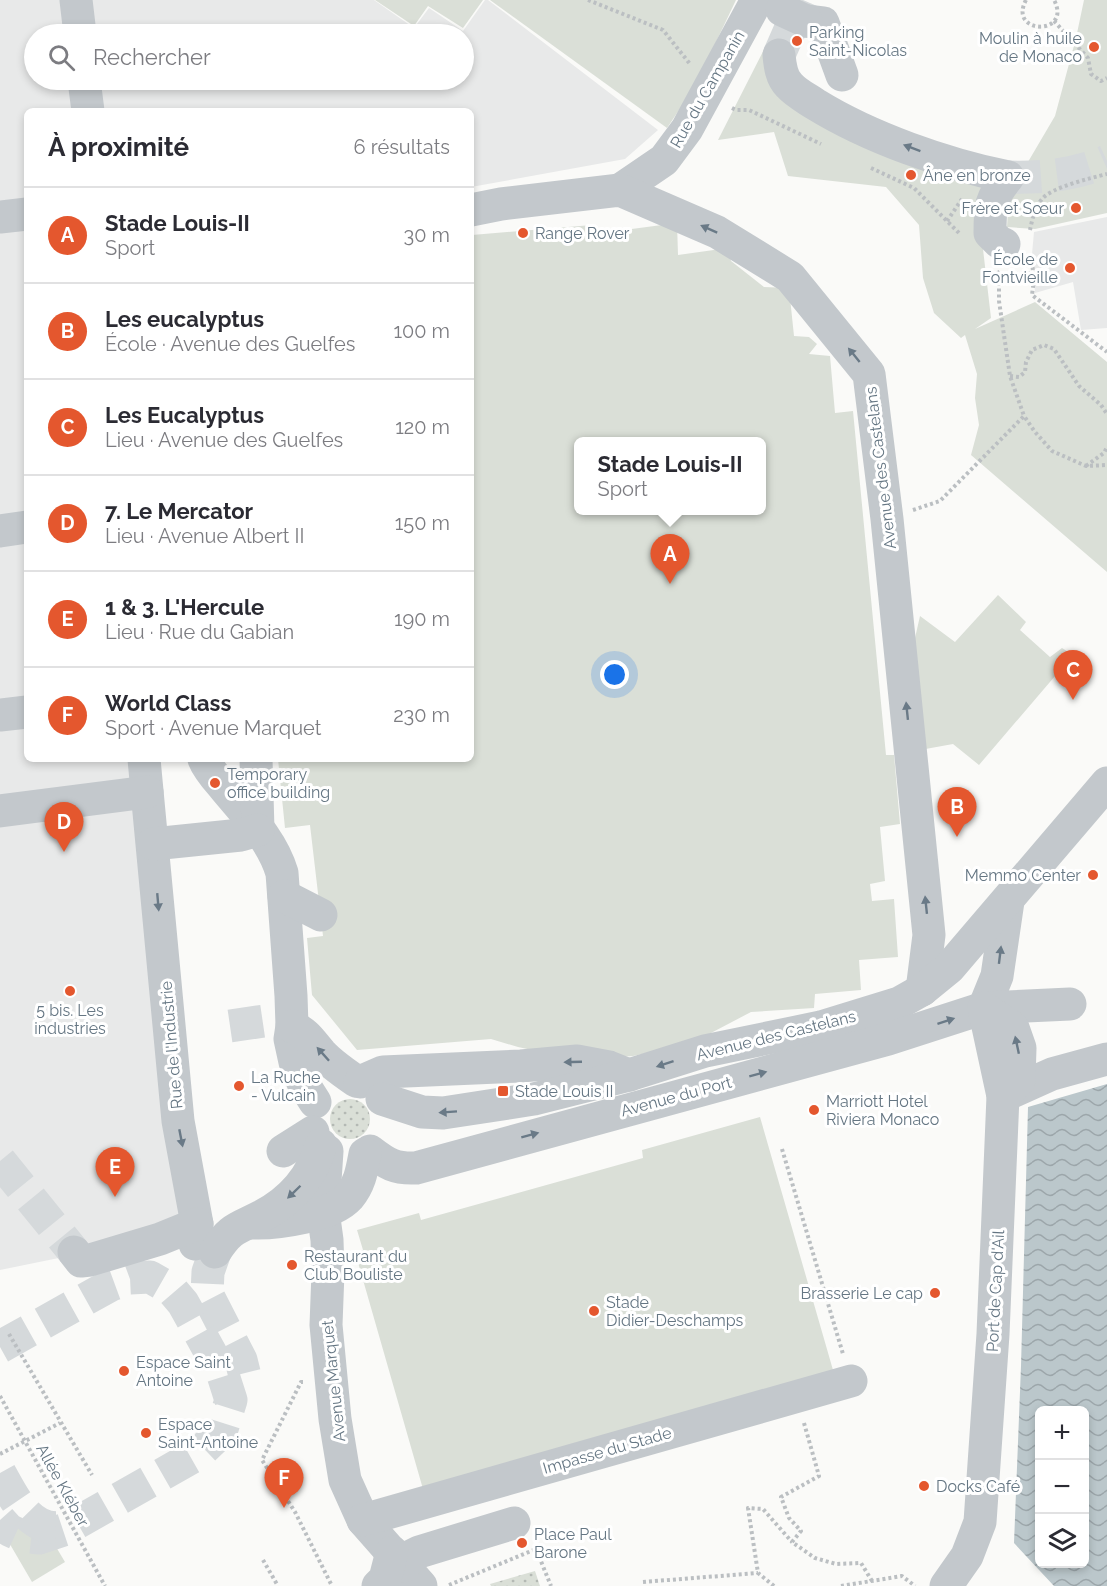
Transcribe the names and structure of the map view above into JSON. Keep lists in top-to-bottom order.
{
  "streets": {
    "street": [
      "Rue du Campanin",
      "Avenue des Castelans",
      "Rue de l'Industrie",
      "Avenue du Port",
      "Port de Cap d'Ail",
      "Avenue Marquet",
      "Impasse du Stade"
    ],
    "path": ["Allée Kléber"]
  },
  "crossings": [
    ["Rue du Campanin", "Avenue des Castelans"],
    ["Avenue des Castelans", "Avenue du Port"],
    ["Avenue des Castelans", "Avenue Marquet"],
    ["Avenue du Port", "Avenue Marquet"],
    ["Avenue Marquet", "Impasse du Stade"]
  ],
  "places": {
    "other": [
      "Parking Saint-Nicolas",
      "Moulin à huile de Monaco",
      "Âne en bronze",
      "Frère et Sœur",
      "Range Rover",
      "École de Fontvieille",
      "Temporary office building",
      "Memmo Center",
      "5 bis. Les industries",
      "La Ruche - Vulcain",
      "Marriott Hotel Riviera Monaco",
      "Restaurant du Club Bouliste",
      "Brasserie Le cap",
      "Stade Didier-Deschamps",
      "Espace Saint Antoine",
      "Espace Saint-Antoine",
      "Docks Café",
      "Place Paul Barone"
    ],
    "transit": ["Stade Louis II"]
  },
  "page": {
    "search": "Rechercher",
    "heading": ["À proximité", "6 résultats"],
    "list": [
      {
        "mark": "A",
        "name": "Stade Louis-II",
        "note": "Sport",
        "value": "30 m"
      },
      {
        "mark": "B",
        "name": "Les eucalyptus",
        "note": "École · Avenue des Guelfes",
        "value": "100 m"
      },
      {
        "mark": "C",
        "name": "Les Eucalyptus",
        "note": "Lieu · Avenue des Guelfes",
        "value": "120 m"
      },
      {
        "mark": "D",
        "name": "7. Le Mercator",
        "note": "Lieu · Avenue Albert II",
        "value": "150 m"
      },
      {
        "mark": "E",
        "name": "1 & 3. L'Hercule",
        "note": "Lieu · Rue du Gabian",
        "value": "190 m"
      },
      {
        "mark": "F",
        "name": "World Class",
        "note": "Sport · Avenue Marquet",
        "value": "230 m"
      }
    ],
    "popup": ["Stade Louis-II", "Sport"],
    "pins": [
      "A",
      "C",
      "B",
      "D",
      "E",
      "F"
    ],
    "map_buttons": ["+", "−"]
  }
}
